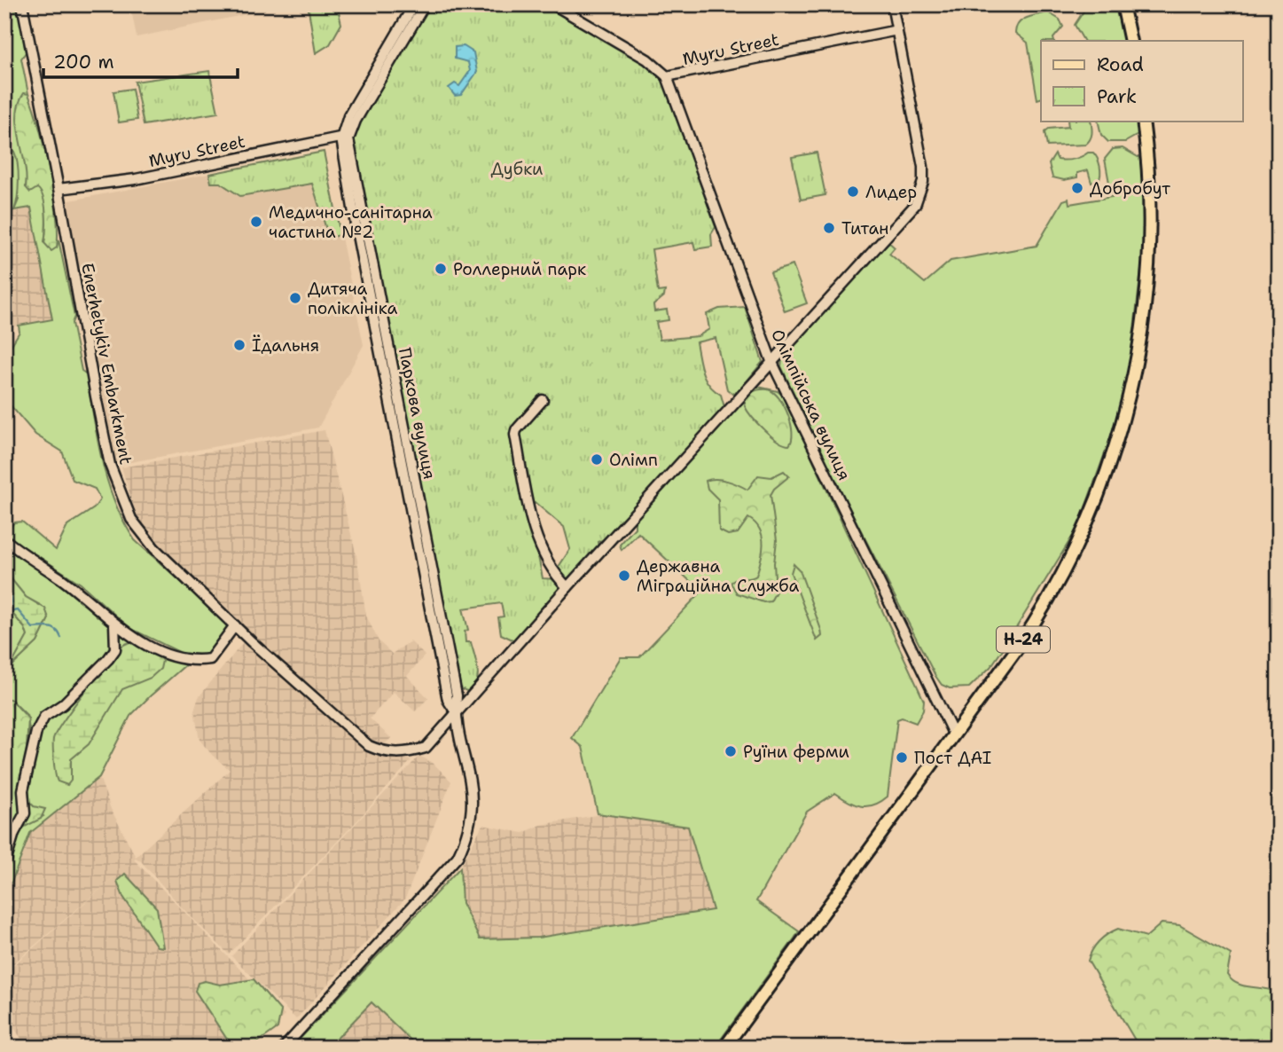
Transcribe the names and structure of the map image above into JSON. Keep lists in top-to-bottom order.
{
  "streets": {
    "main road": ["Н-24"],
    "street": [
      "Myru Street",
      "Enerhetykiv Embarkment",
      "Олімпійська вулиця",
      "Паркова вулиця"
    ]
  },
  "crossings": [
    ["Myru Street", "Enerhetykiv Embarkment"],
    ["Myru Street", "Олімпійська вулиця"],
    ["Myru Street", "Паркова вулиця"],
    ["Enerhetykiv Embarkment", "Паркова вулиця"],
    ["Олімпійська вулиця", "Н-24"]
  ],
  "parks": ["Дубки"],
  "places": [
    "Добробут",
    "Лидер",
    "Медично-санітарна частина №2",
    "Титан",
    "Роллерний парк",
    "Дитяча поліклініка",
    "Їдальня",
    "Олімп",
    "Державна Міграційна Служба",
    "Руїни ферми",
    "Пост ДАІ"
  ],
  "legend": ["Road", "Park"],
  "scale_bar": "200 m"
}
